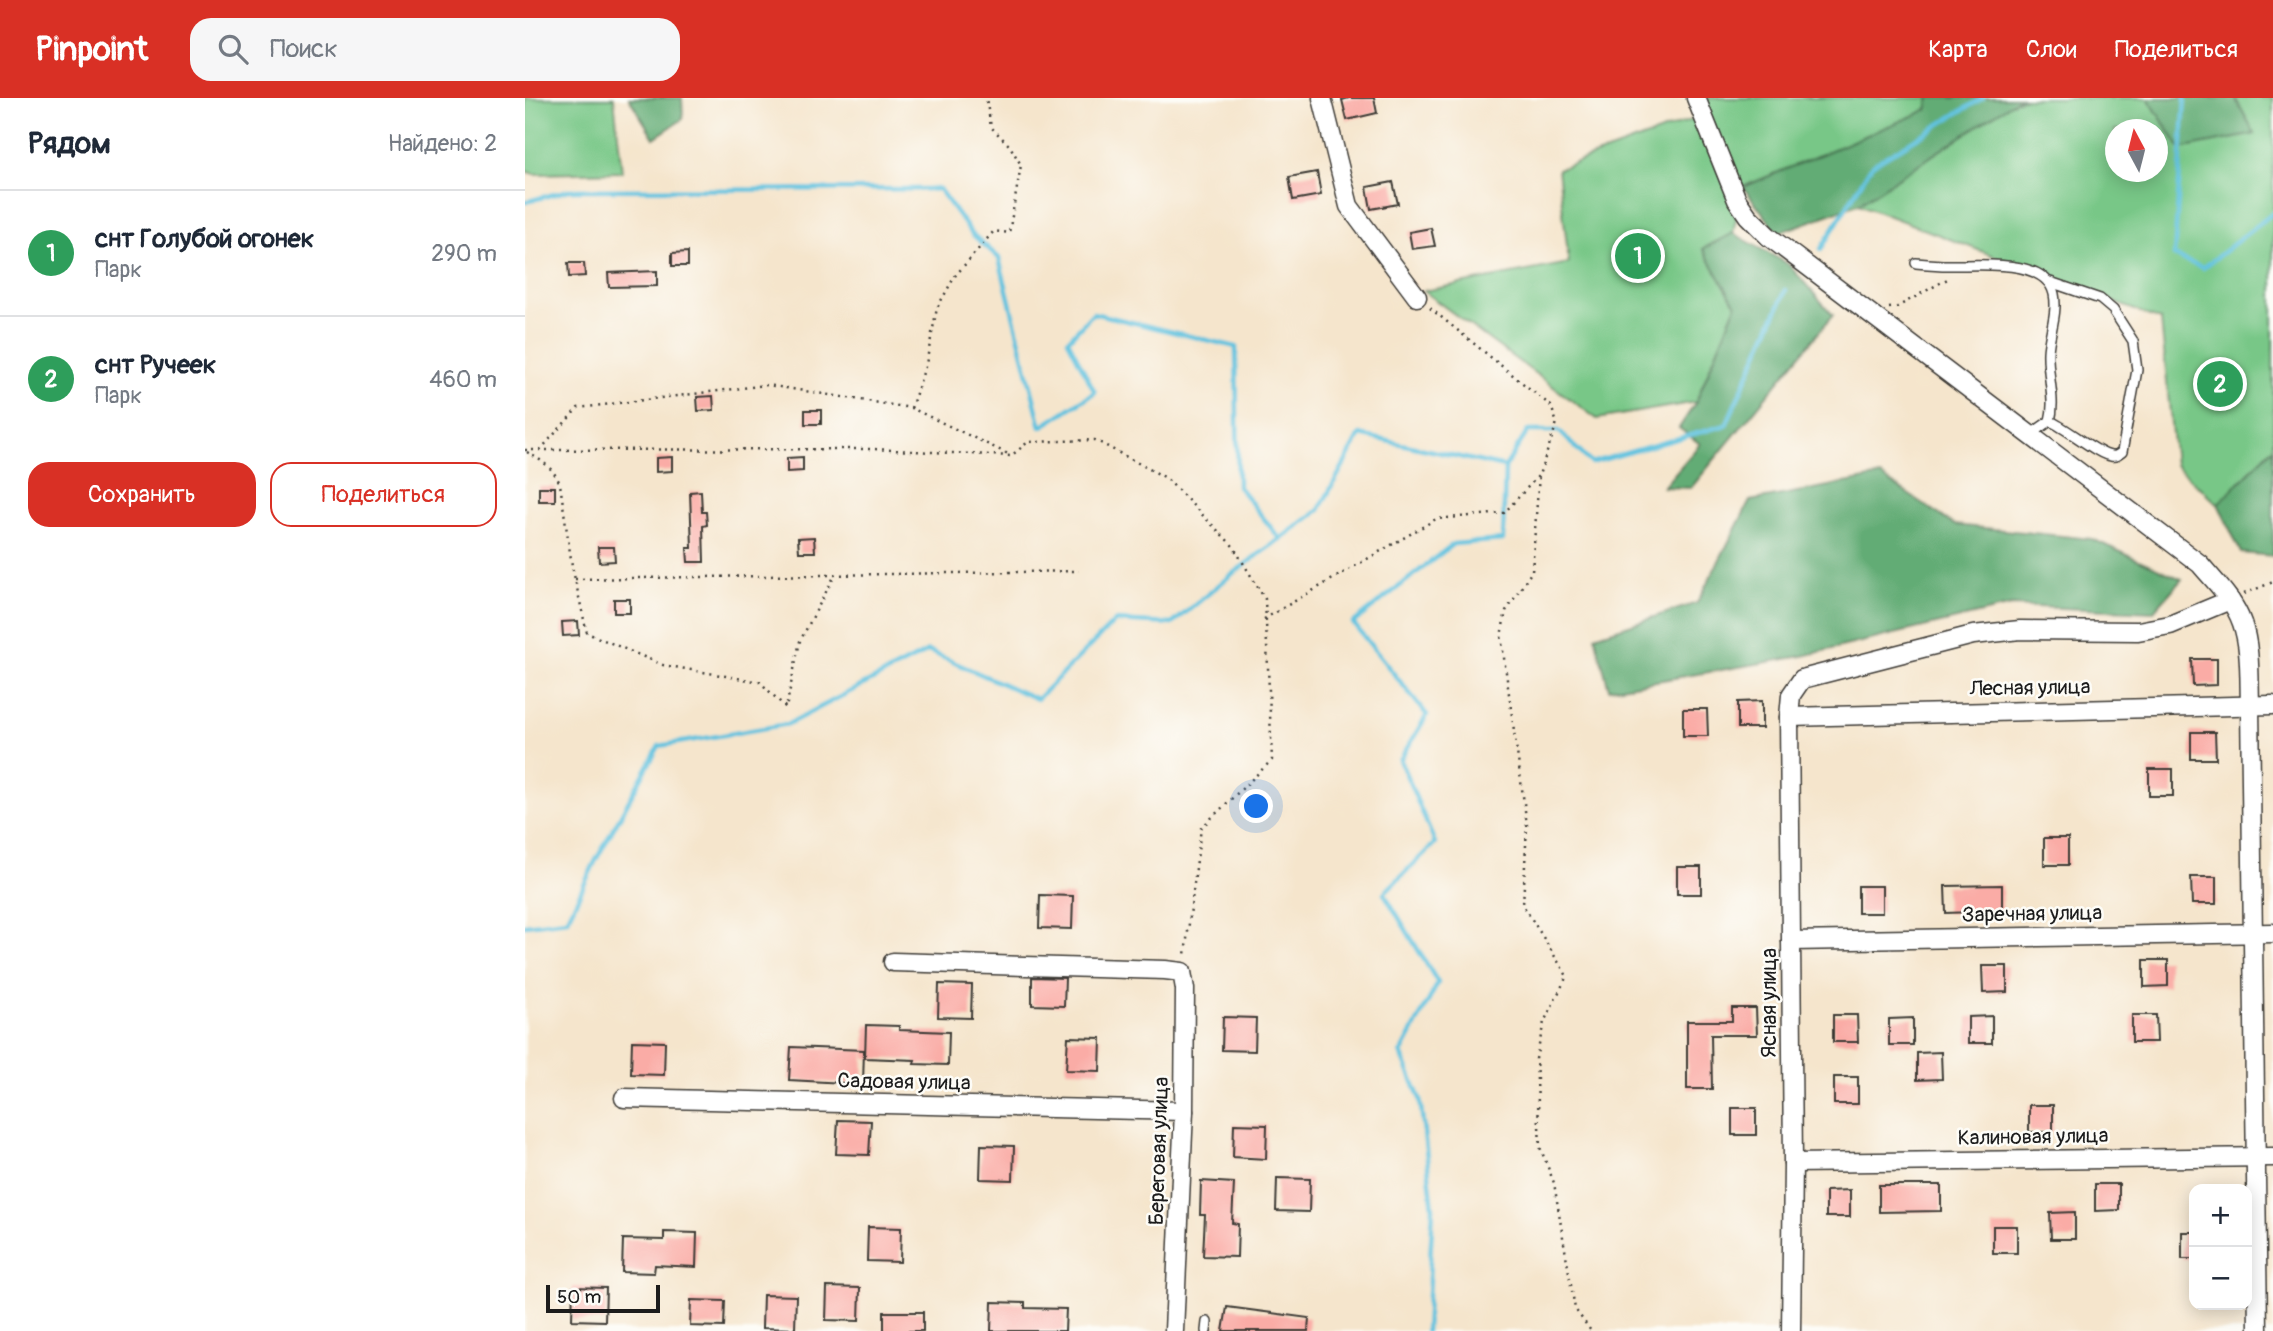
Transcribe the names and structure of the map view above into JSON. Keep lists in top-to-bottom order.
{
  "streets": {
    "street": [
      "Лесная улица",
      "Заречная улица",
      "Ясная улица",
      "Садовая улица",
      "Калиновая улица",
      "Береговая улица"
    ]
  },
  "crossings": [
    ["Лесная улица", "Ясная улица"],
    ["Заречная улица", "Ясная улица"],
    ["Ясная улица", "Калиновая улица"],
    ["Садовая улица", "Береговая улица"]
  ],
  "scale_bar": "50 m",
  "north": "top",
  "page": {
    "header": "Pinpoint",
    "search": "Поиск",
    "nav": ["Карта", "Слои", "Поделиться"],
    "heading": ["Рядом", "Найдено: 2"],
    "list": [
      {
        "mark": "1",
        "name": "снт Голубой огонек",
        "note": "Парк",
        "value": "290 m"
      },
      {
        "mark": "2",
        "name": "снт Ручеек",
        "note": "Парк",
        "value": "460 m"
      }
    ],
    "pins": ["1", "2"],
    "buttons": ["Сохранить", "Поделиться"],
    "map_buttons": ["+", "−"],
    "scale": "50 m"
  }
}
